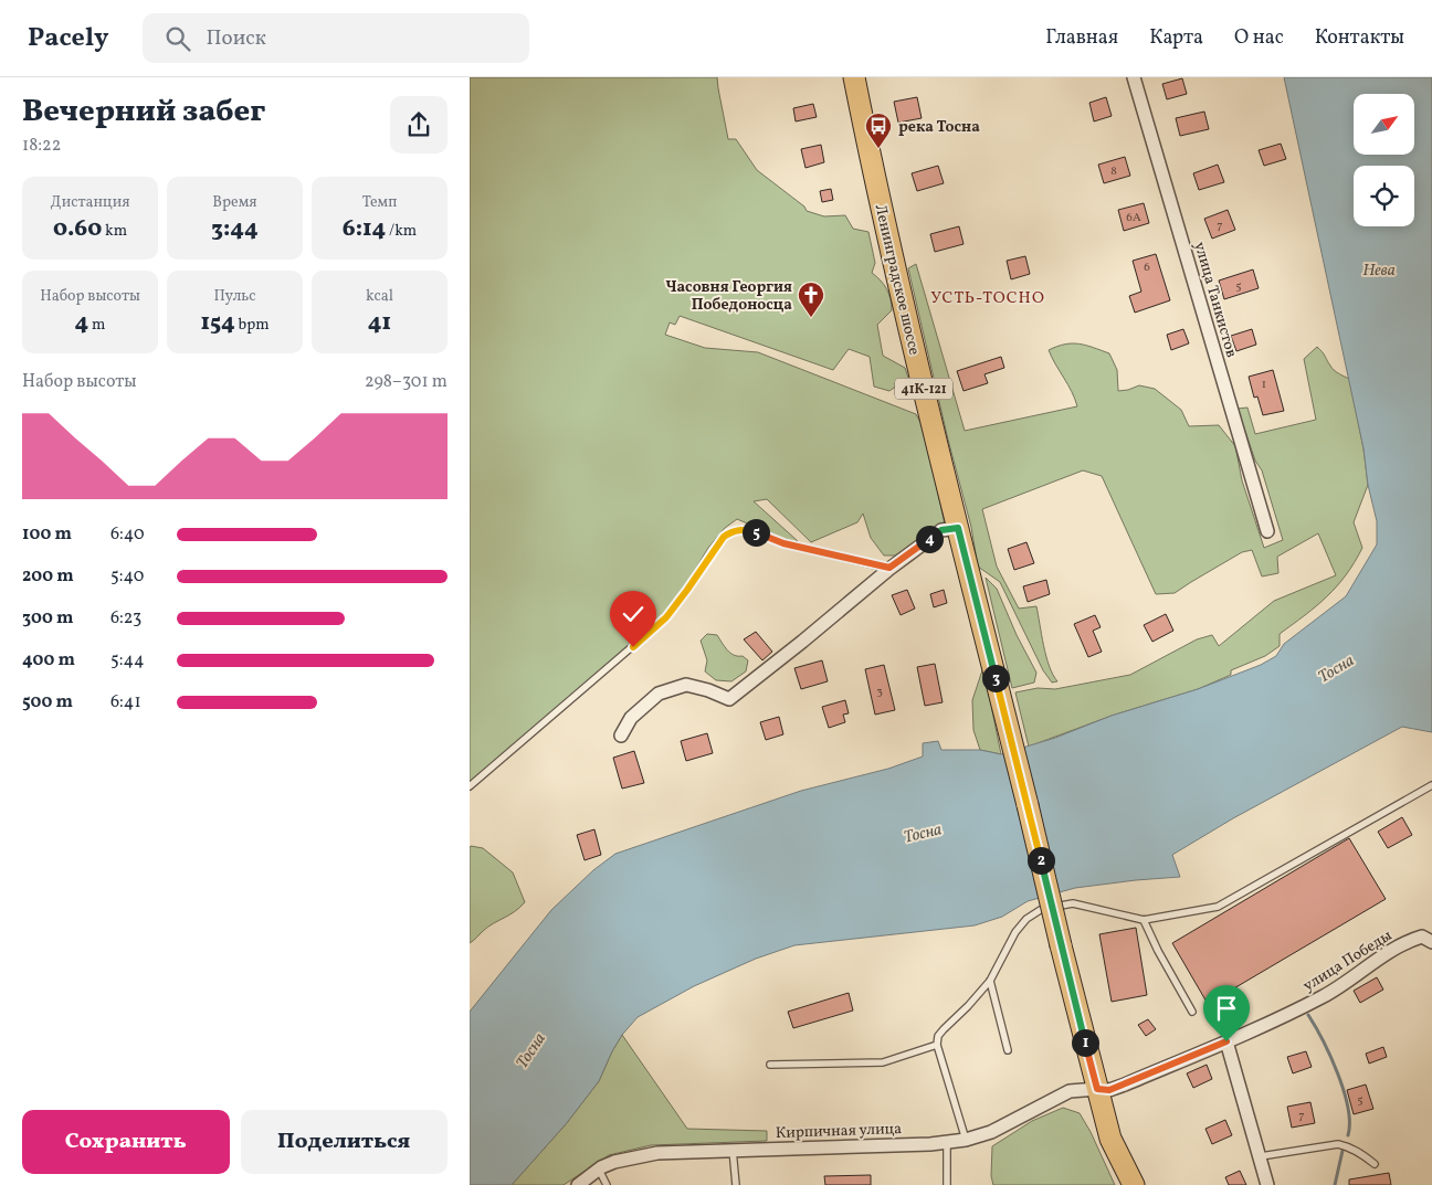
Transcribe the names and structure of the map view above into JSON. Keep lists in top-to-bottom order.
{
  "streets": {
    "main road": ["Ленинградское шоссе", "41К-121"],
    "street": ["улица Танкистов", "улица Победы", "Кирпичная улица"]
  },
  "crossings": [
    ["Ленинградское шоссе", "улица Победы"],
    ["Ленинградское шоссе", "Кирпичная улица"],
    ["улица Победы", "Кирпичная улица"]
  ],
  "districts": ["УСТЬ-ТОСНО"],
  "water": ["Нева", "Тосна"],
  "places": {
    "bus stop": ["река Тосна"],
    "church": ["Часовня Георгия Победоносца"]
  },
  "house_numbers": [
    "8",
    "6А",
    "7",
    "6",
    "5",
    "1",
    "3",
    "5",
    "7"
  ],
  "north": "top right",
  "page": {
    "header": "Pacely",
    "search": "Поиск",
    "nav": [
      "Главная",
      "Карта",
      "О нас",
      "Контакты"
    ],
    "heading": ["Вечерний забег", "18:22"],
    "stats": [
      ["Дистанция", "0.60 km"],
      ["Время", "3:44"],
      ["Темп", "6:14 /km"],
      ["Набор высоты", "4 m"],
      ["Пульс", "154 bpm"],
      ["kcal", "41"]
    ],
    "chart": ["Набор высоты", "298–301 m"],
    "list": [
      {
        "name": "100 m",
        "note": "6:40"
      },
      {
        "name": "200 m",
        "note": "5:40"
      },
      {
        "name": "300 m",
        "note": "6:23"
      },
      {
        "name": "400 m",
        "note": "5:44"
      },
      {
        "name": "500 m",
        "note": "6:41"
      }
    ],
    "pins": [
      "5",
      "4",
      "3",
      "2",
      "1"
    ],
    "buttons": ["Сохранить", "Поделиться"]
  }
}
